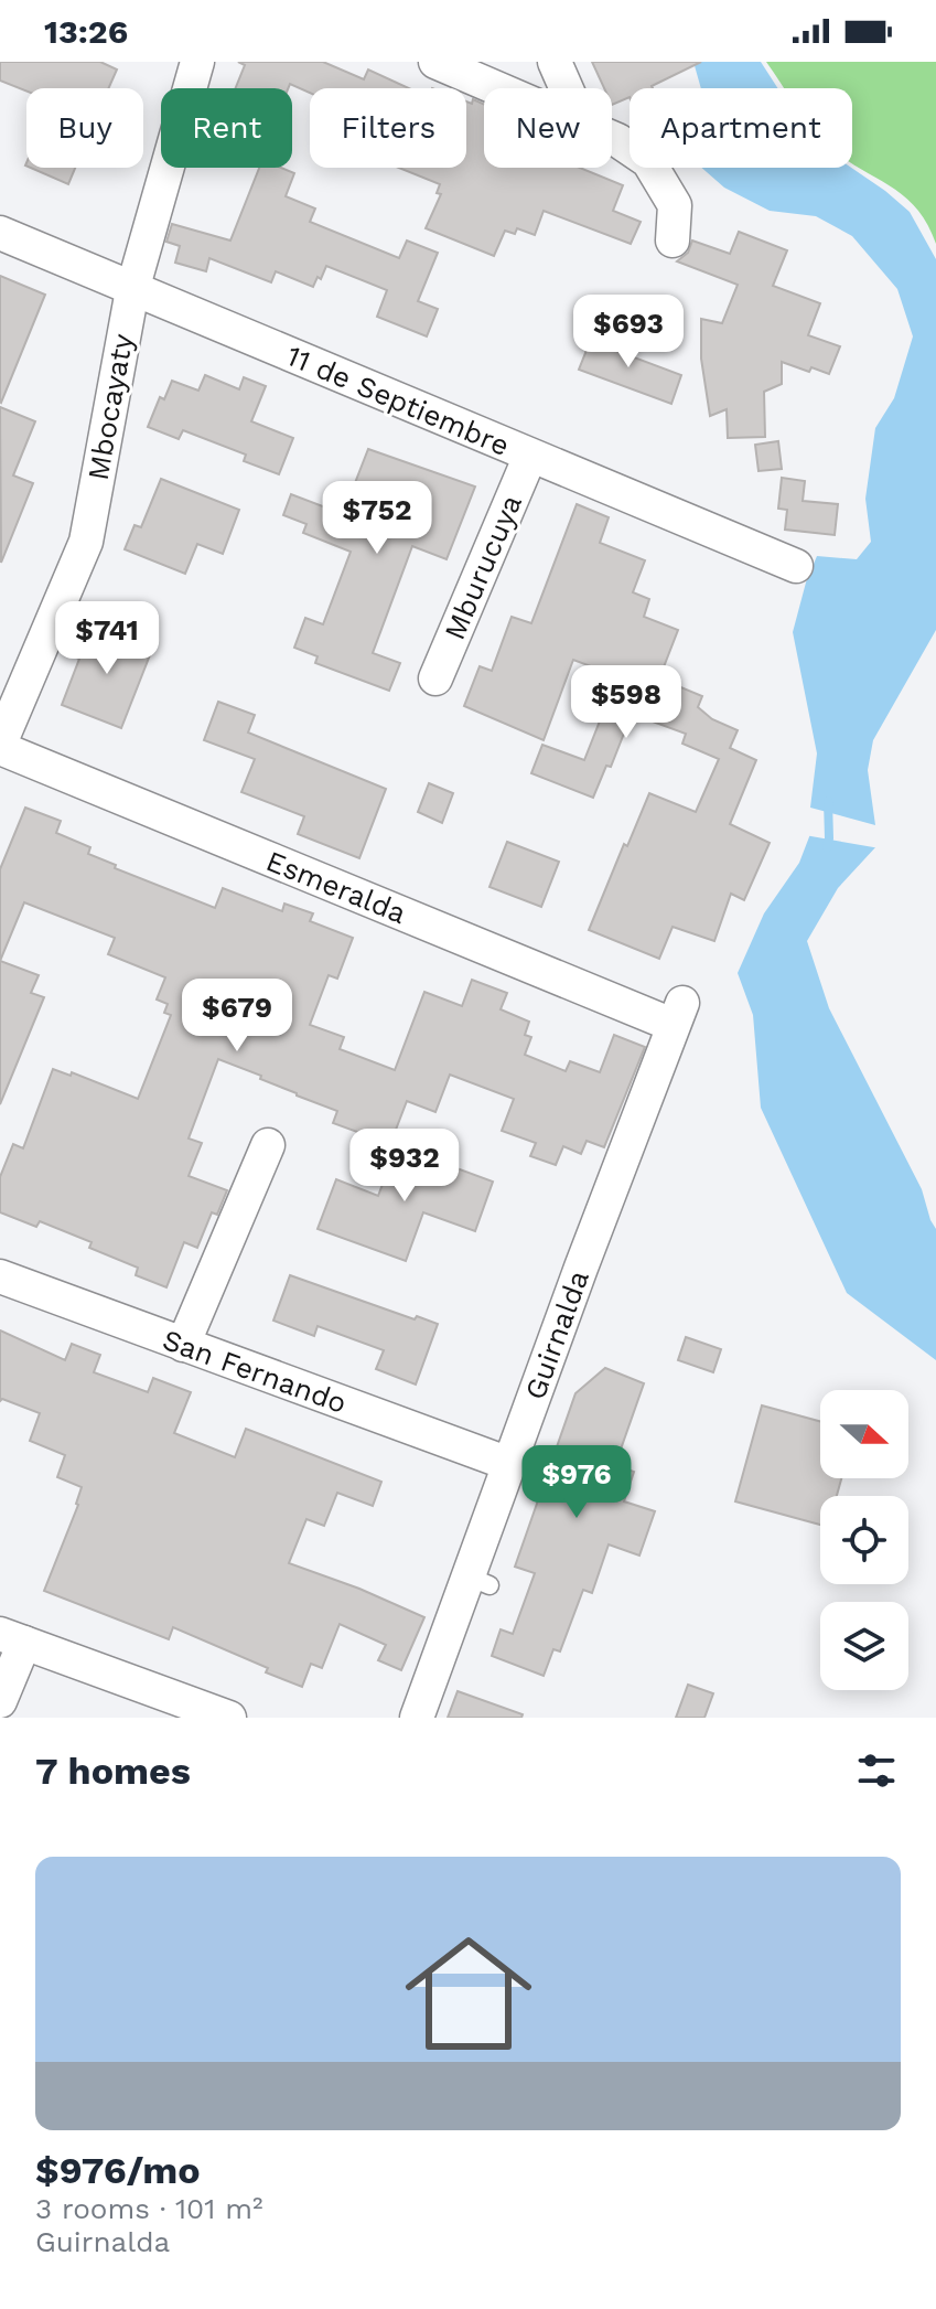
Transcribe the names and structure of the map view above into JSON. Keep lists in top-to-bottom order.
{
  "streets": {
    "street": [
      "11 de Septiembre",
      "Mbocayaty",
      "Mburucuya",
      "Esmeralda",
      "Guirnalda",
      "San Fernando"
    ]
  },
  "crossings": [
    ["11 de Septiembre", "Mbocayaty"],
    ["11 de Septiembre", "Mburucuya"],
    ["Mbocayaty", "Esmeralda"],
    ["Esmeralda", "Guirnalda"],
    ["Guirnalda", "San Fernando"]
  ],
  "north": "right",
  "page": {
    "status": "13:26",
    "chip": [
      "Buy",
      "Rent",
      "Filters",
      "New",
      "Apartment"
    ],
    "price": [
      "$693",
      "$752",
      "$741",
      "$598",
      "$679",
      "$932",
      "$976"
    ],
    "heading": "7 homes",
    "list": [
      {
        "name": "$976/mo",
        "note": "3 rooms · 101 m² · Guirnalda"
      }
    ]
  }
}
